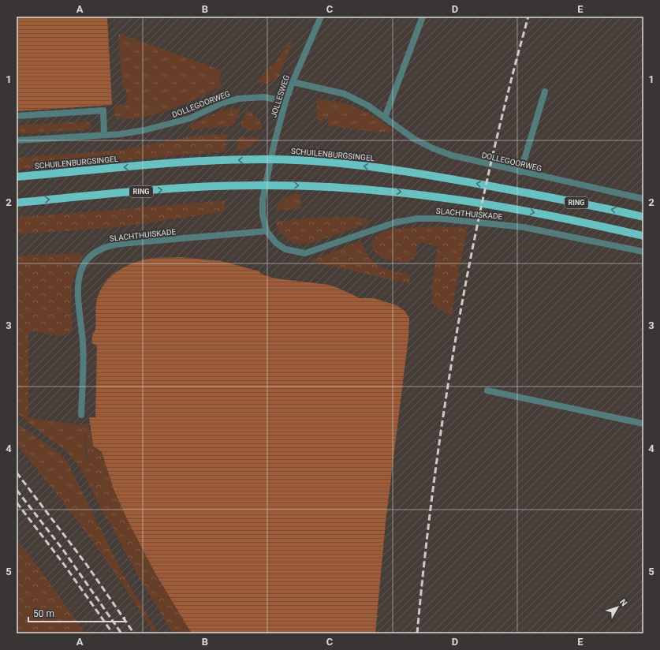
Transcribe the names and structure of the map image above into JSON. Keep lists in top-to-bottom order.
{
  "streets": {
    "main road": ["SCHUILENBURGSINGEL", "RING"],
    "street": ["JOLLESWEG", "DOLLEGOORWEG", "SLACHTHUISKADE"]
  },
  "crossings": [
    ["JOLLESWEG", "DOLLEGOORWEG"],
    ["JOLLESWEG", "SCHUILENBURGSINGEL"],
    ["JOLLESWEG", "RING"],
    ["JOLLESWEG", "SLACHTHUISKADE"],
    ["RING", "SLACHTHUISKADE"]
  ],
  "scale_bar": "50 m",
  "north": "top right",
  "grid": {
    "columns": [
      "A",
      "B",
      "C",
      "D",
      "E"
    ],
    "rows": [
      "1",
      "2",
      "3",
      "4",
      "5"
    ]
  }
}
